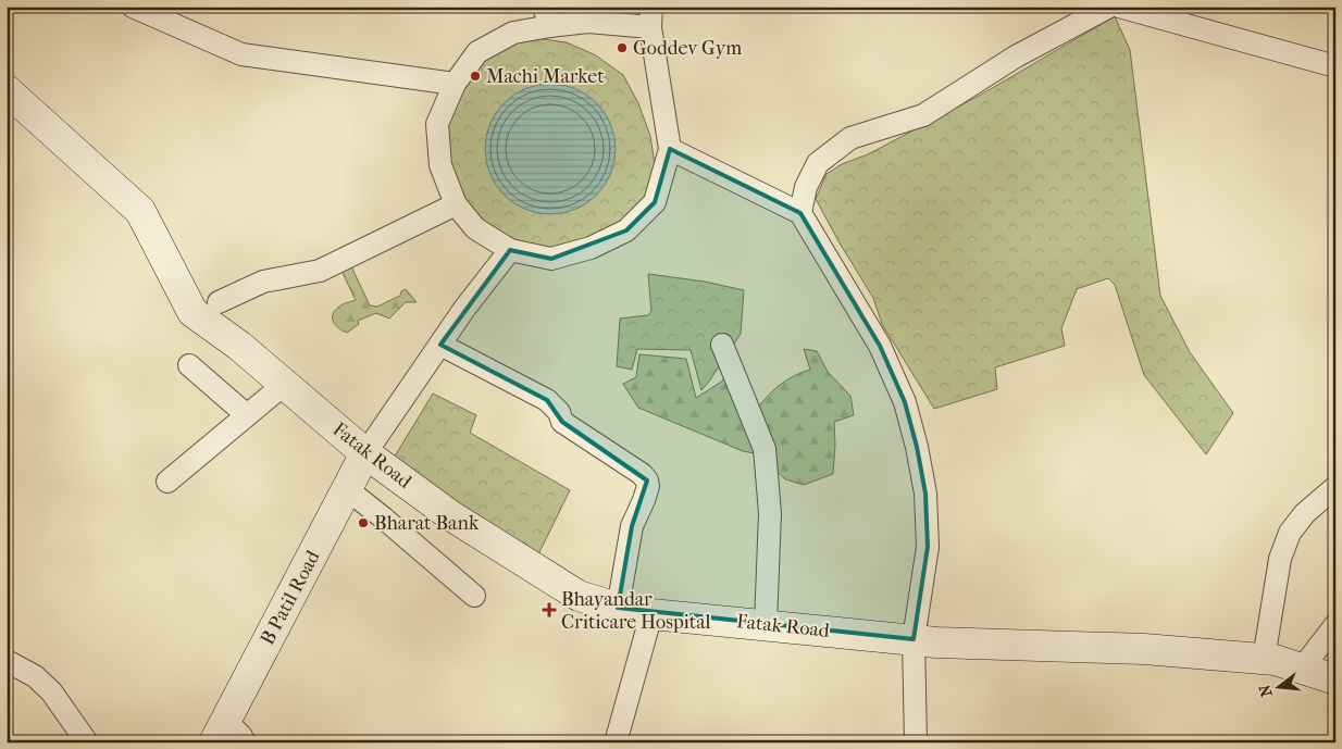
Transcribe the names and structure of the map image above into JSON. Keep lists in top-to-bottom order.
{
  "streets": {
    "main road": ["Fatak Road", "B Patil Road"]
  },
  "crossings": [
    ["Fatak Road", "B Patil Road"]
  ],
  "places": {
    "other": ["Goddev Gym", "Machi Market", "Bharat Bank"],
    "health": ["Bhayandar Criticare Hospital"]
  },
  "north": "left"
}
